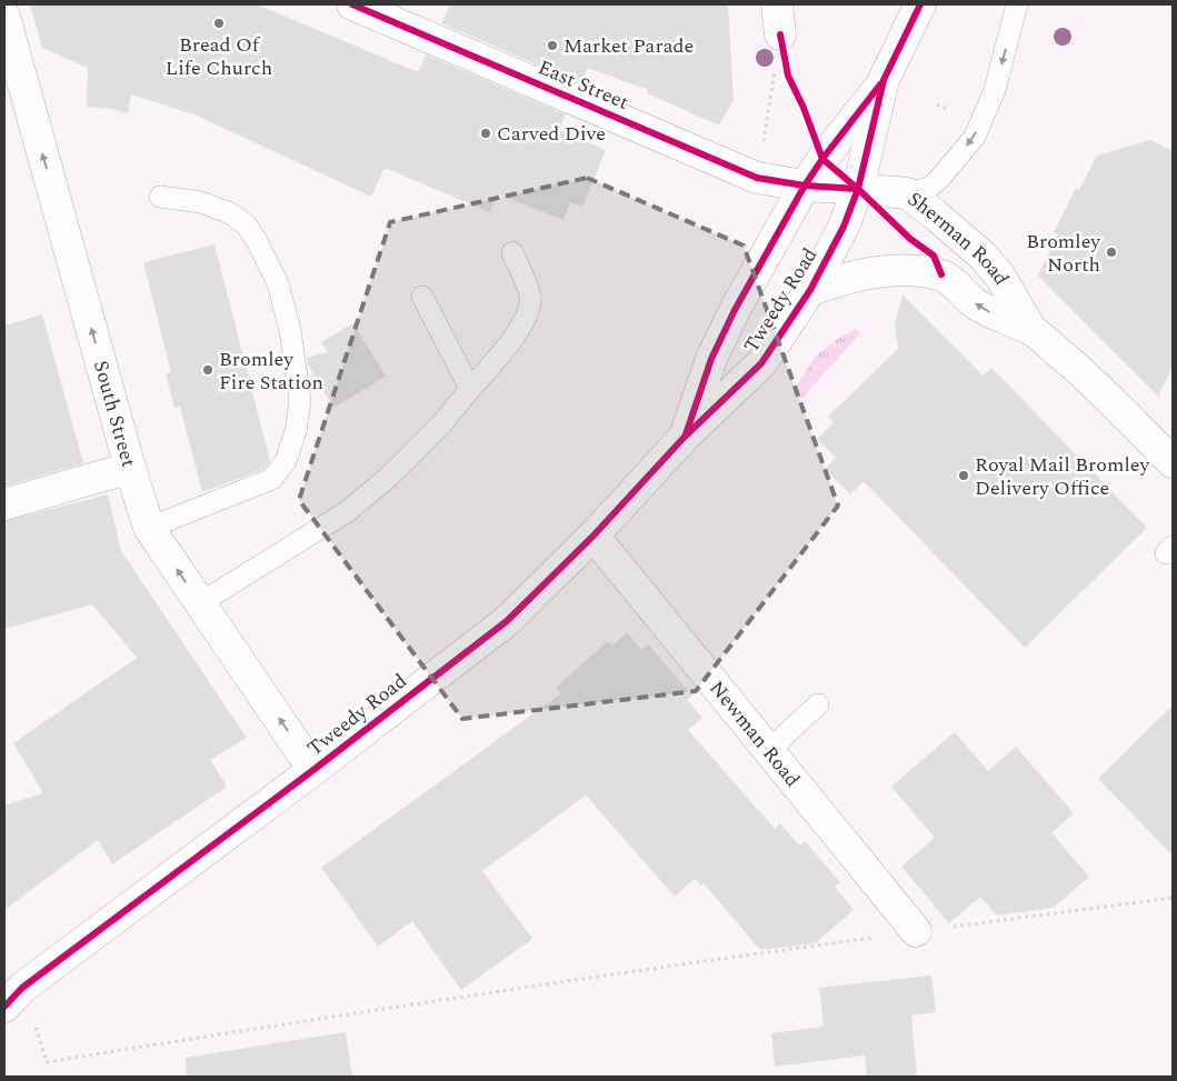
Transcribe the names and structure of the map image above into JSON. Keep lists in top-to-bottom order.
{
  "streets": {
    "street": [
      "East Street",
      "Sherman Road",
      "Tweedy Road",
      "South Street",
      "Newman Road"
    ]
  },
  "crossings": [
    ["East Street", "Tweedy Road"],
    ["Sherman Road", "Tweedy Road"],
    ["Tweedy Road", "South Street"],
    ["Tweedy Road", "Newman Road"]
  ],
  "one_way": ["South Street"],
  "places": [
    "Bread Of Life Church",
    "Market Parade",
    "Carved Dive",
    "Bromley North",
    "Bromley Fire Station",
    "Royal Mail Bromley Delivery Office"
  ]
}
